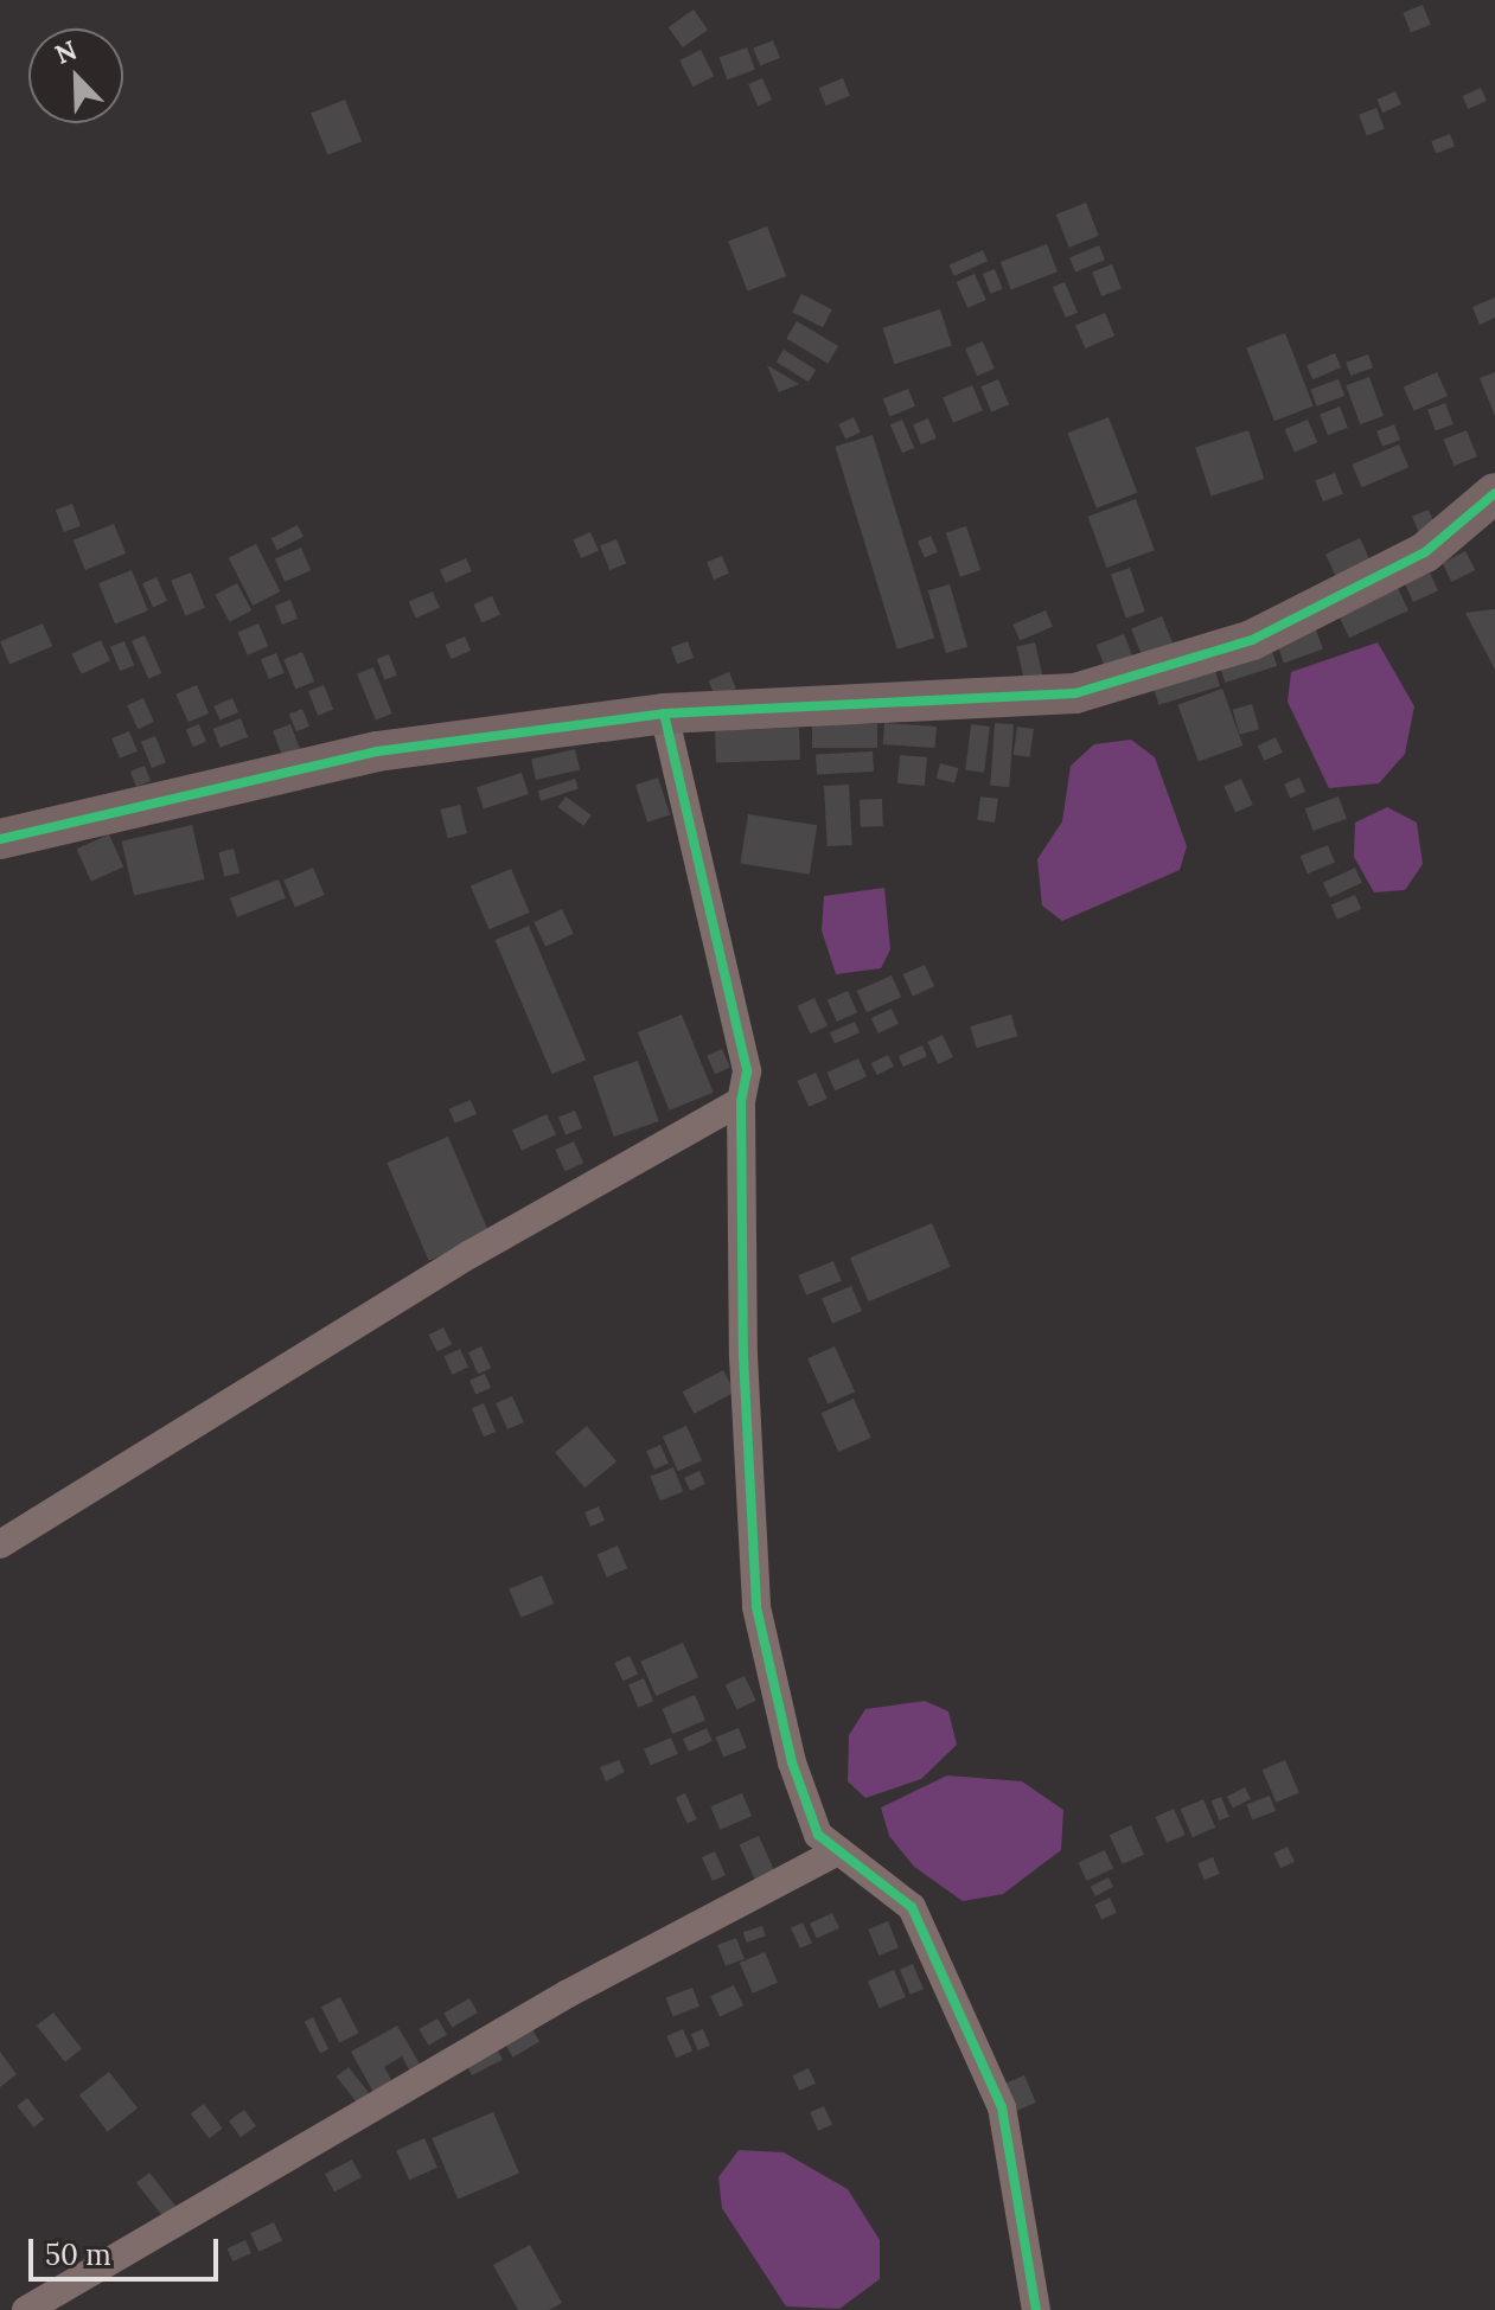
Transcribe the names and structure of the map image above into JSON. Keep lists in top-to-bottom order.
{
  "scale_bar": "50 m",
  "north": "top left"
}
